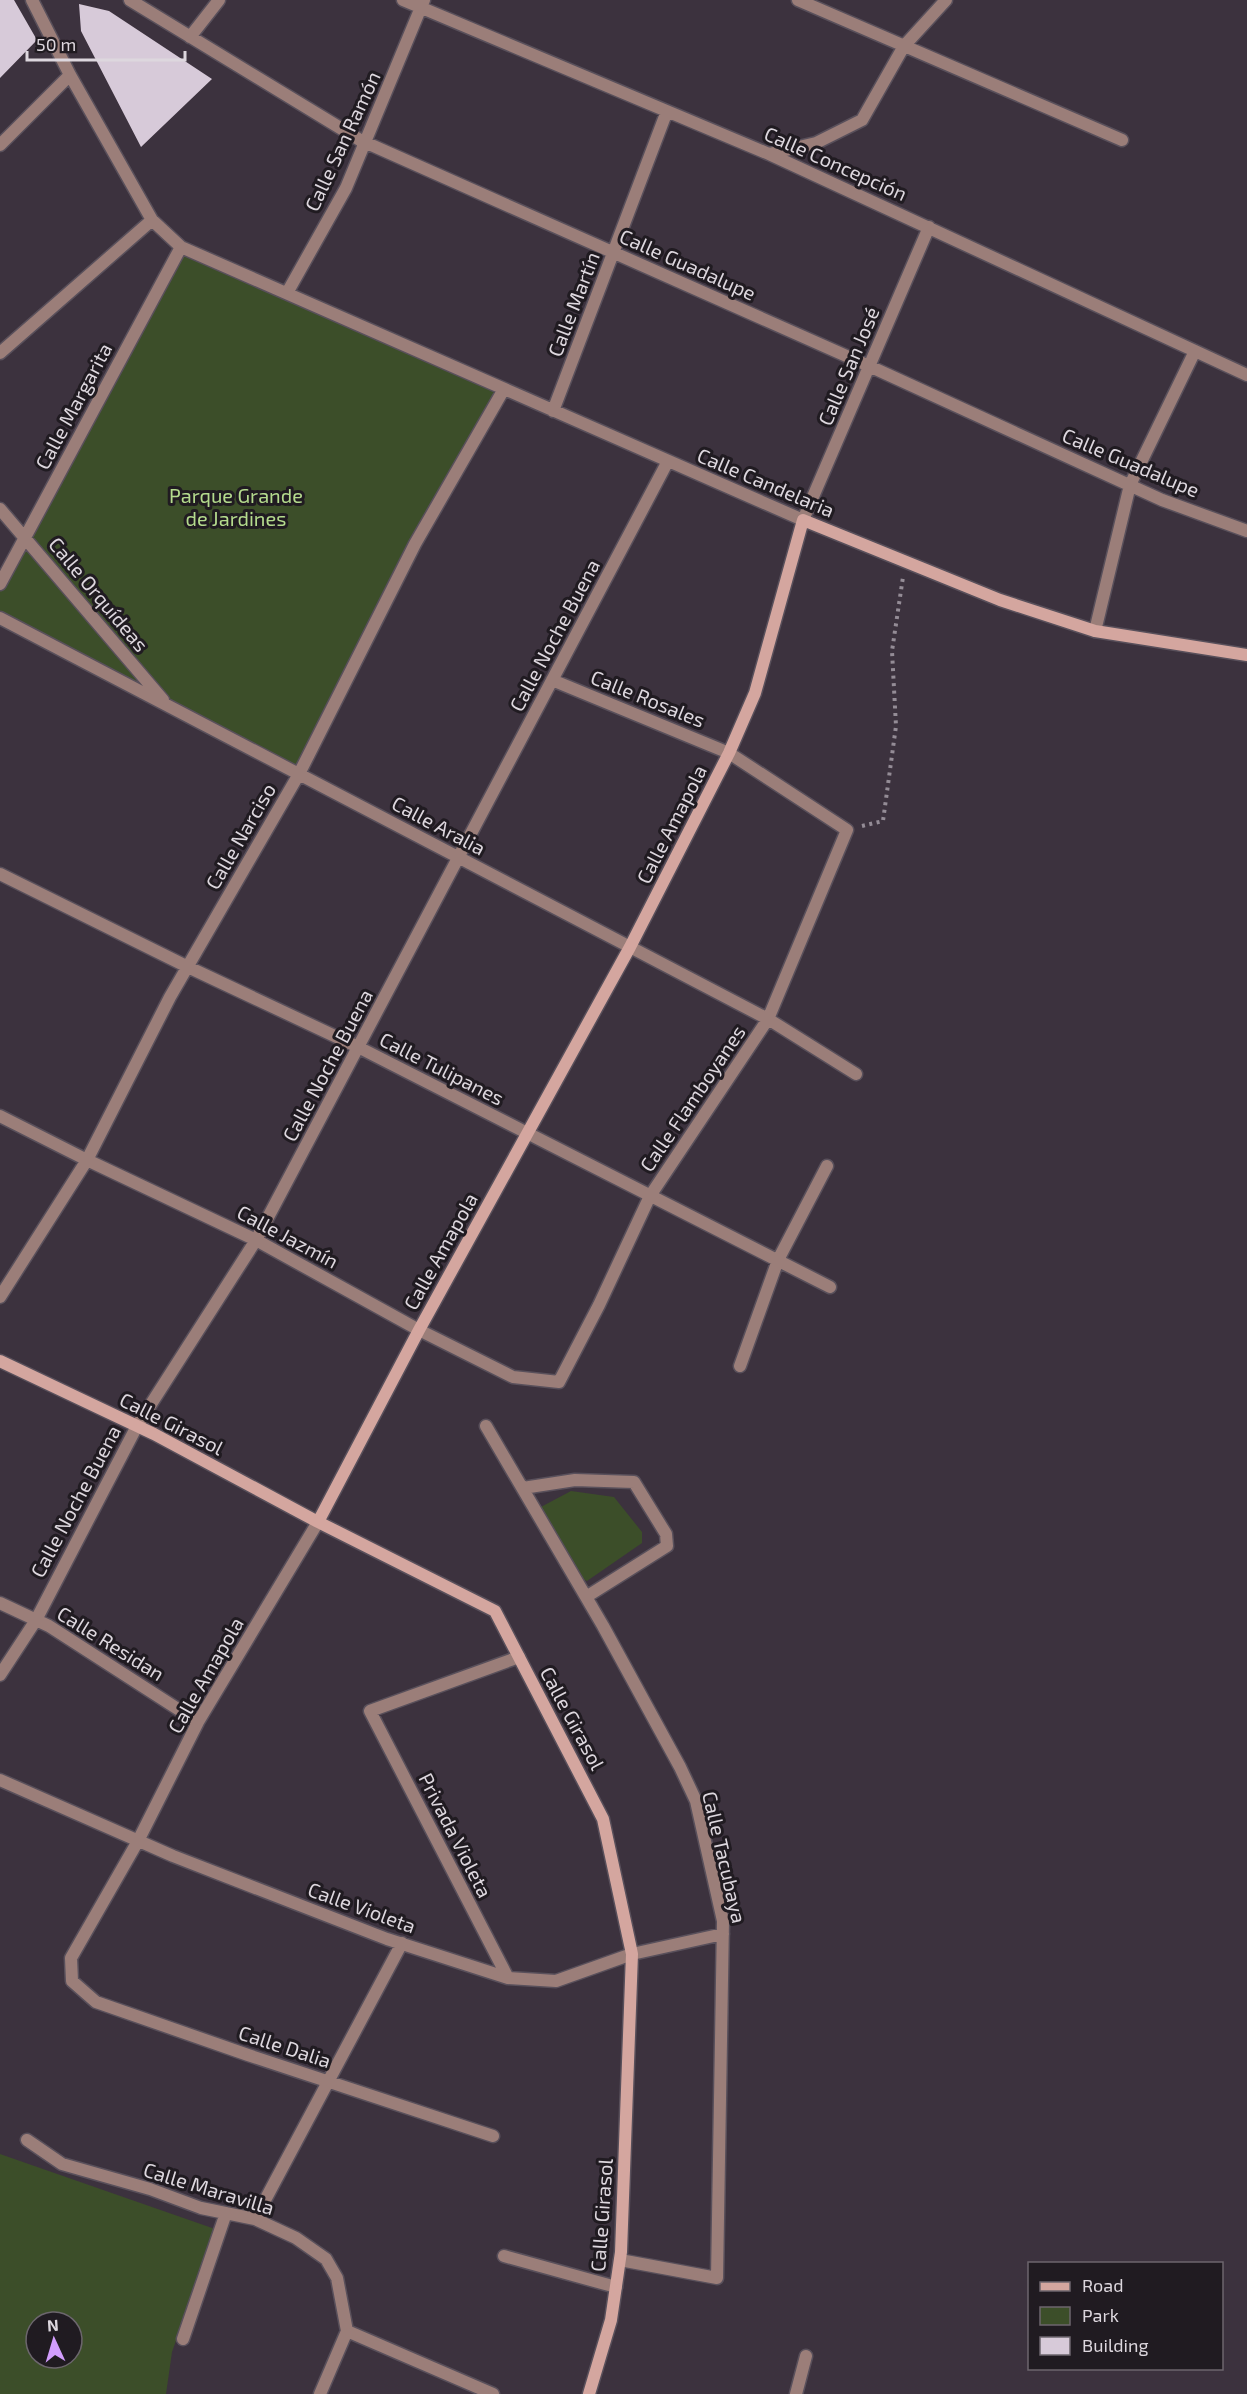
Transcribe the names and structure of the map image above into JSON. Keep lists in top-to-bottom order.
{
  "streets": {
    "street": [
      "Calle San Ramón",
      "Calle Concepción",
      "Calle Guadalupe",
      "Calle Martín",
      "Calle San José",
      "Calle Margarita",
      "Calle Candelaria",
      "Calle Orquídeas",
      "Calle Noche Buena",
      "Calle Rosales",
      "Calle Amapola",
      "Calle Aralia",
      "Calle Narciso",
      "Calle Tulipanes",
      "Calle Flamboyanes",
      "Calle Jazmín",
      "Calle Girasol",
      "Calle Residan",
      "Privada Violeta",
      "Calle Tacubaya",
      "Calle Violeta",
      "Calle Dalia",
      "Calle Maravilla"
    ]
  },
  "crossings": [
    ["Calle San Ramón", "Calle Concepción"],
    ["Calle San Ramón", "Calle Guadalupe"],
    ["Calle San Ramón", "Calle Candelaria"],
    ["Calle Concepción", "Calle Martín"],
    ["Calle Concepción", "Calle San José"],
    ["Calle Guadalupe", "Calle Martín"],
    ["Calle Guadalupe", "Calle San José"],
    ["Calle Martín", "Calle Candelaria"],
    ["Calle San José", "Calle Candelaria"],
    ["Calle San José", "Calle Amapola"],
    ["Calle Margarita", "Calle Candelaria"],
    ["Calle Margarita", "Calle Orquídeas"],
    ["Calle Candelaria", "Calle Noche Buena"],
    ["Calle Candelaria", "Calle Amapola"],
    ["Calle Candelaria", "Calle Narciso"],
    ["Calle Orquídeas", "Calle Aralia"],
    ["Calle Noche Buena", "Calle Rosales"],
    ["Calle Noche Buena", "Calle Aralia"],
    ["Calle Noche Buena", "Calle Tulipanes"],
    ["Calle Noche Buena", "Calle Jazmín"],
    ["Calle Noche Buena", "Calle Girasol"],
    ["Calle Noche Buena", "Calle Residan"],
    ["Calle Rosales", "Calle Amapola"],
    ["Calle Rosales", "Calle Flamboyanes"],
    ["Calle Amapola", "Calle Aralia"],
    ["Calle Amapola", "Calle Tulipanes"],
    ["Calle Amapola", "Calle Jazmín"],
    ["Calle Amapola", "Calle Girasol"],
    ["Calle Amapola", "Calle Residan"],
    ["Calle Amapola", "Calle Violeta"],
    ["Calle Amapola", "Calle Dalia"],
    ["Calle Aralia", "Calle Narciso"],
    ["Calle Aralia", "Calle Flamboyanes"],
    ["Calle Narciso", "Calle Tulipanes"],
    ["Calle Narciso", "Calle Jazmín"],
    ["Calle Tulipanes", "Calle Flamboyanes"],
    ["Calle Flamboyanes", "Calle Jazmín"],
    ["Calle Girasol", "Privada Violeta"],
    ["Calle Girasol", "Calle Tacubaya"],
    ["Calle Girasol", "Calle Violeta"],
    ["Privada Violeta", "Calle Violeta"],
    ["Calle Tacubaya", "Calle Violeta"]
  ],
  "parks": ["Parque Grande de Jardines"],
  "legend": ["Road", "Park", "Building"],
  "scale_bar": "50 m",
  "north": "top"
}
